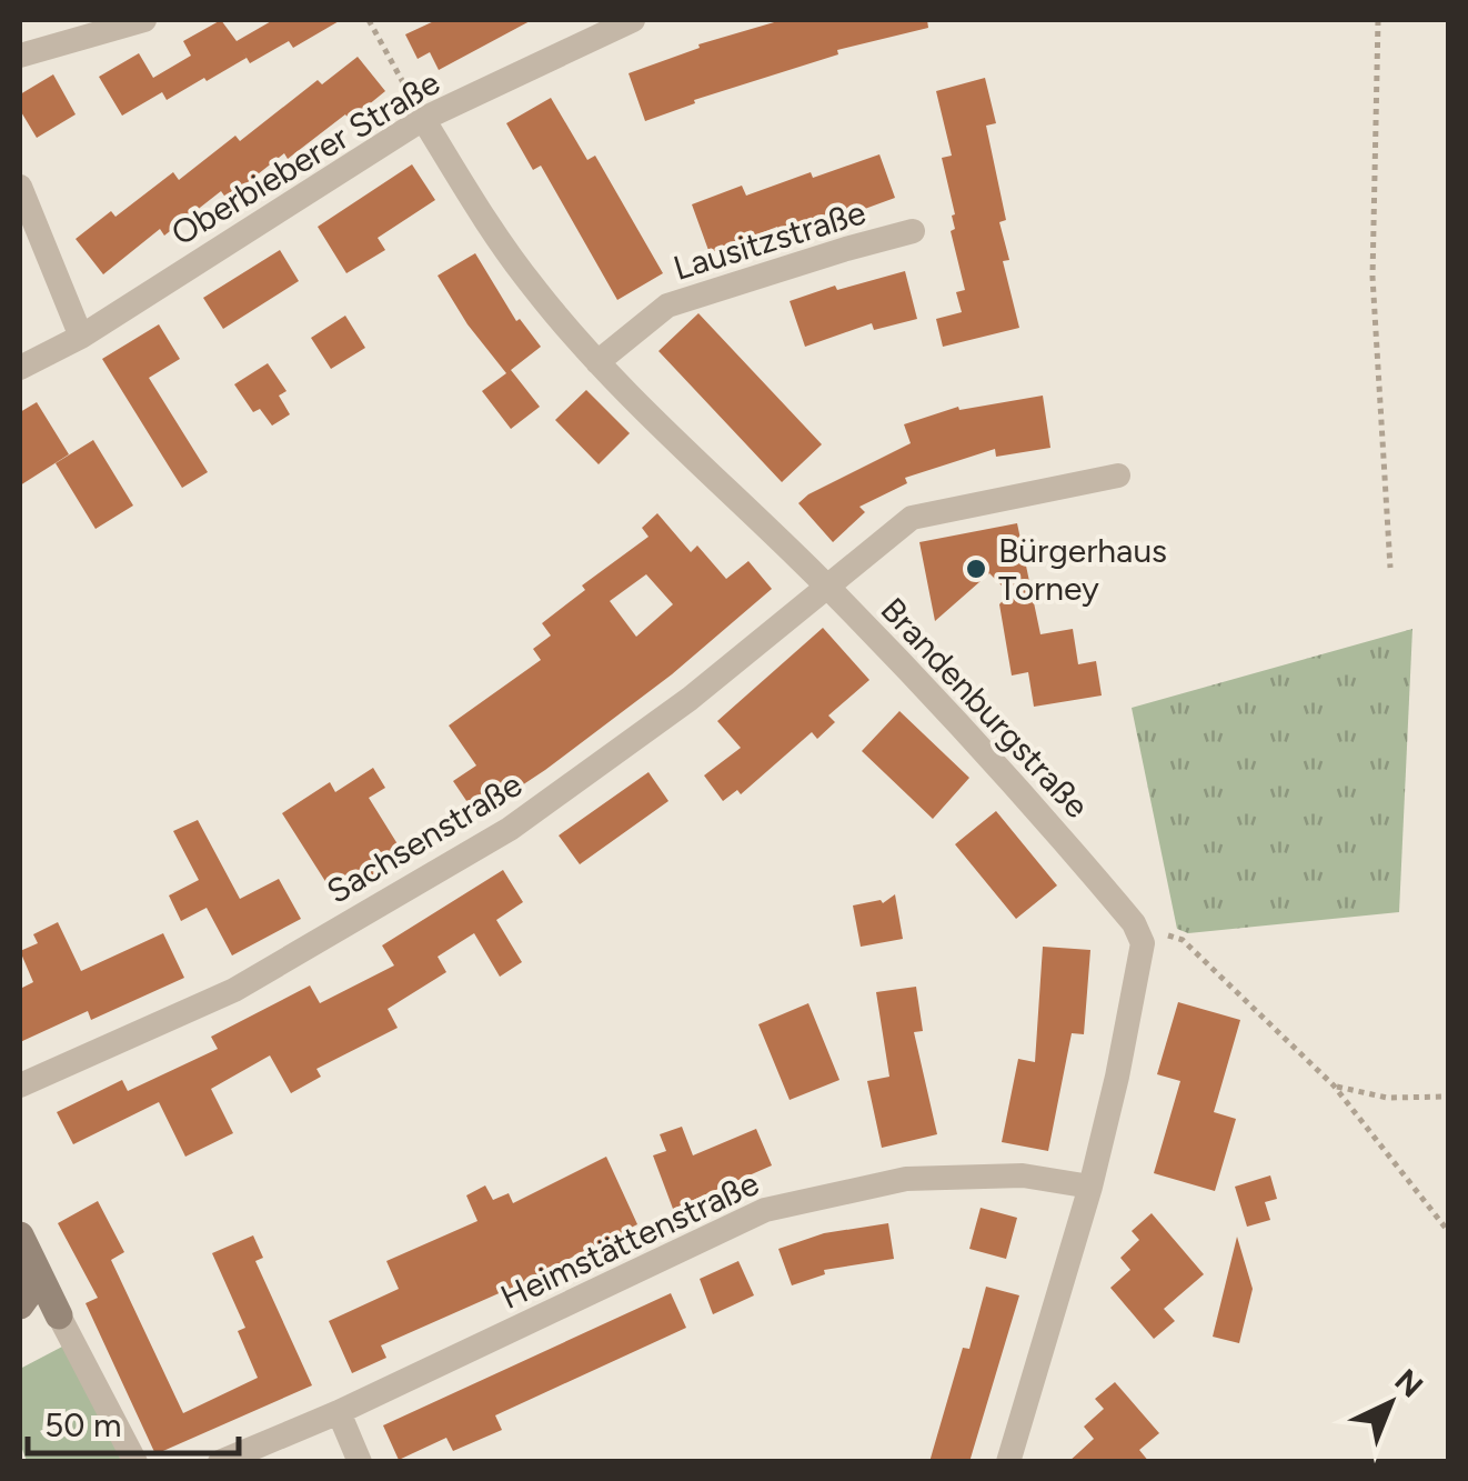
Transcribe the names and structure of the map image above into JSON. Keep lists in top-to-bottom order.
{
  "streets": {
    "street": [
      "Oberbieberer Straße",
      "Lausitzstraße",
      "Brandenburgstraße",
      "Sachsenstraße",
      "Heimstättenstraße"
    ]
  },
  "crossings": [
    ["Oberbieberer Straße", "Brandenburgstraße"],
    ["Lausitzstraße", "Brandenburgstraße"],
    ["Brandenburgstraße", "Sachsenstraße"]
  ],
  "places": ["Bürgerhaus Torney"],
  "scale_bar": "50 m",
  "north": "top right"
}
